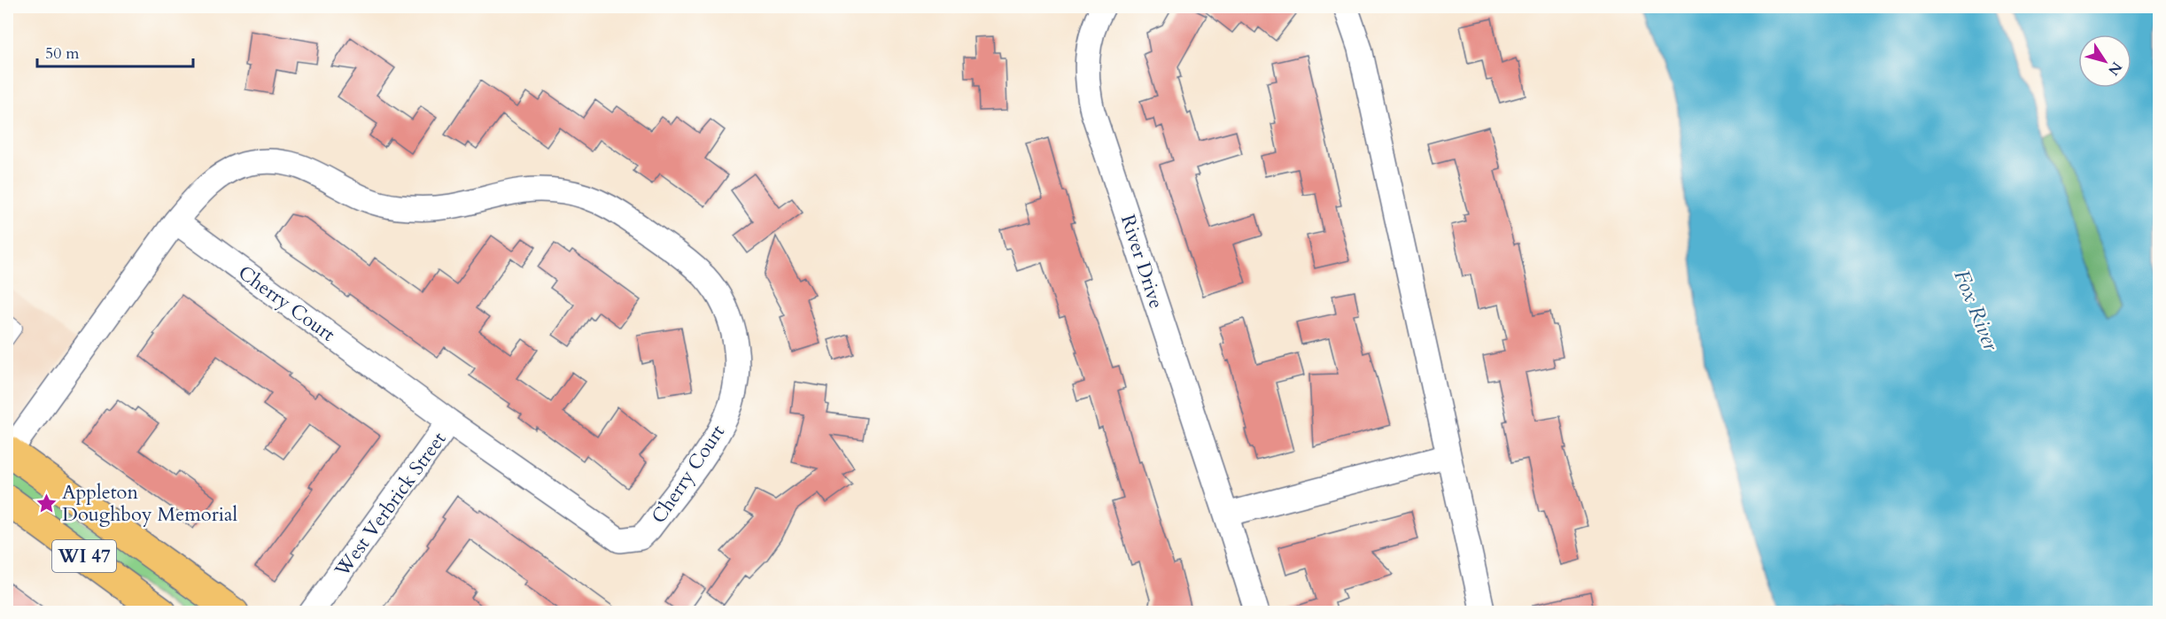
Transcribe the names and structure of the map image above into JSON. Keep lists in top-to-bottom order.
{
  "streets": {
    "main road": ["WI 47"],
    "street": ["River Drive", "Cherry Court", "West Verbrick Street"]
  },
  "crossings": [
    ["Cherry Court", "West Verbrick Street"],
    ["Cherry Court", "WI 47"]
  ],
  "water": ["Fox River"],
  "places": {
    "place": ["Appleton Doughboy Memorial"]
  },
  "scale_bar": "50 m",
  "north": "bottom right"
}
